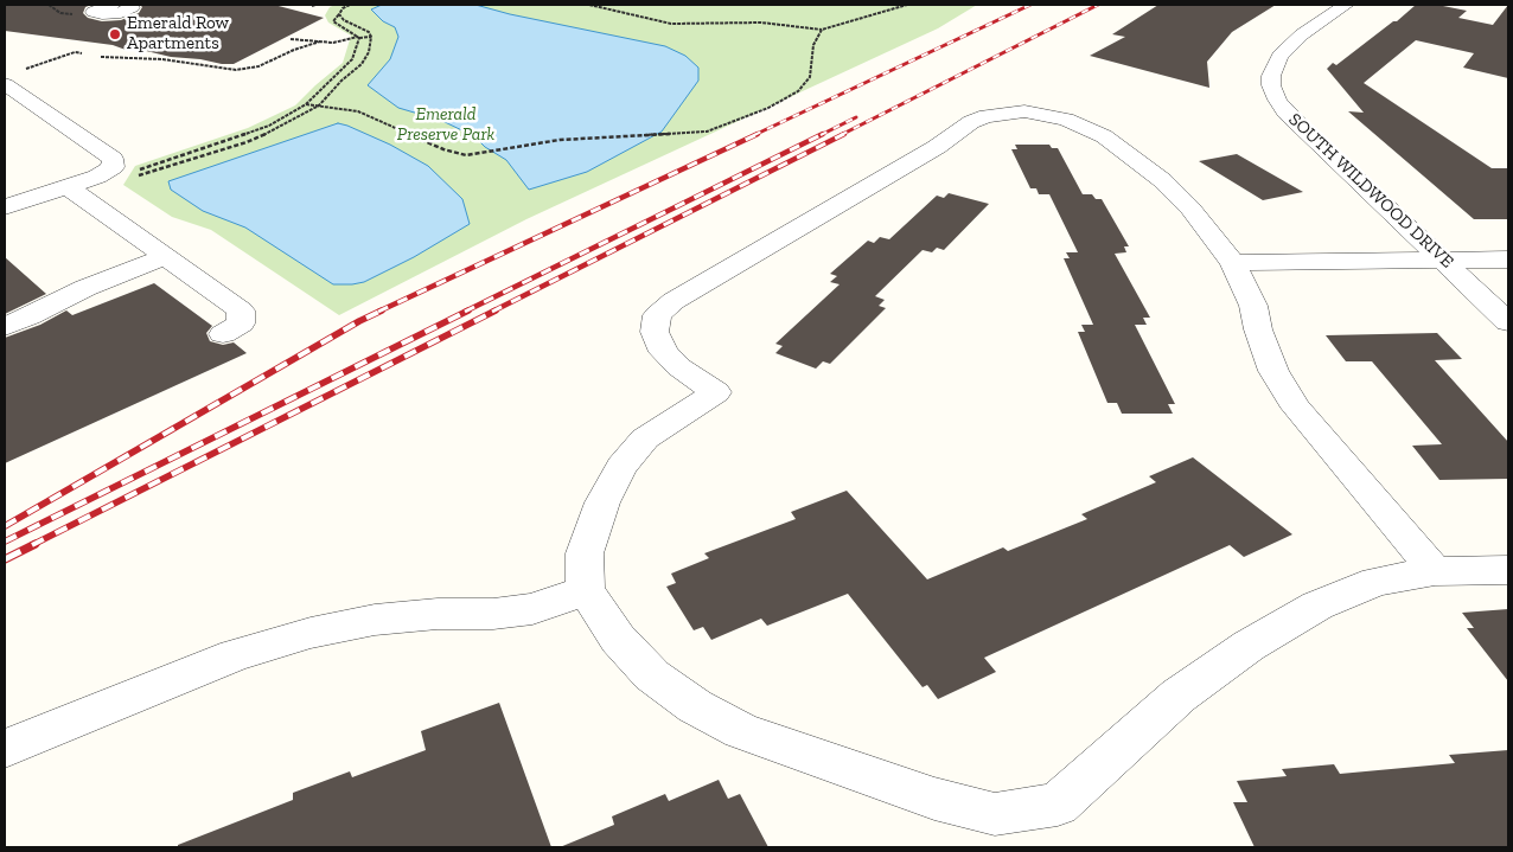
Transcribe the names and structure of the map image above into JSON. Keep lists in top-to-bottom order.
{
  "streets": {
    "street": ["SOUTH WILDWOOD DRIVE"]
  },
  "parks": ["Emerald Preserve Park"],
  "places": ["Emerald Row Apartments"]
}
